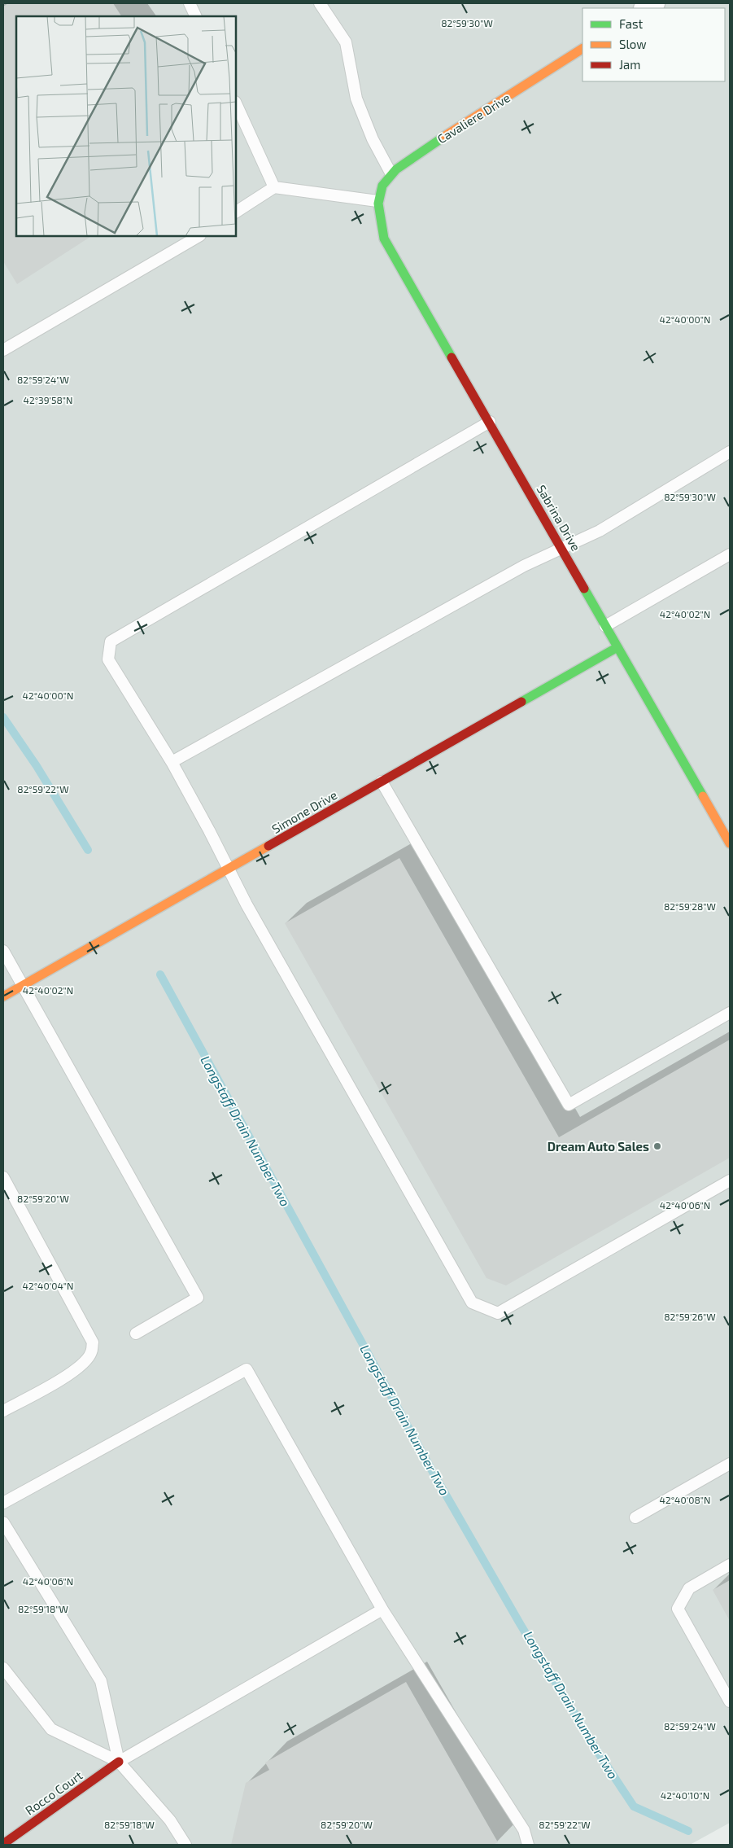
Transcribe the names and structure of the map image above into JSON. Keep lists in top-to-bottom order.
{
  "streets": {
    "street": [
      "Cavaliere Drive",
      "Sabrina Drive",
      "Simone Drive",
      "Rocco Court"
    ]
  },
  "crossings": [
    ["Cavaliere Drive", "Sabrina Drive"],
    ["Sabrina Drive", "Simone Drive"]
  ],
  "water": ["Longstaff Drain Number Two"],
  "places": ["Dream Auto Sales"],
  "legend": ["Fast", "Slow", "Jam"],
  "coordinates": [
    "82°59'30\"W",
    "42°40'00\"N",
    "82°59'24\"W",
    "42°39'58\"N",
    "42°40'02\"N",
    "82°59'22\"W",
    "82°59'28\"W",
    "82°59'20\"W",
    "42°40'06\"N",
    "42°40'04\"N",
    "82°59'26\"W",
    "42°40'08\"N",
    "82°59'18\"W",
    "42°40'10\"N"
  ]
}
